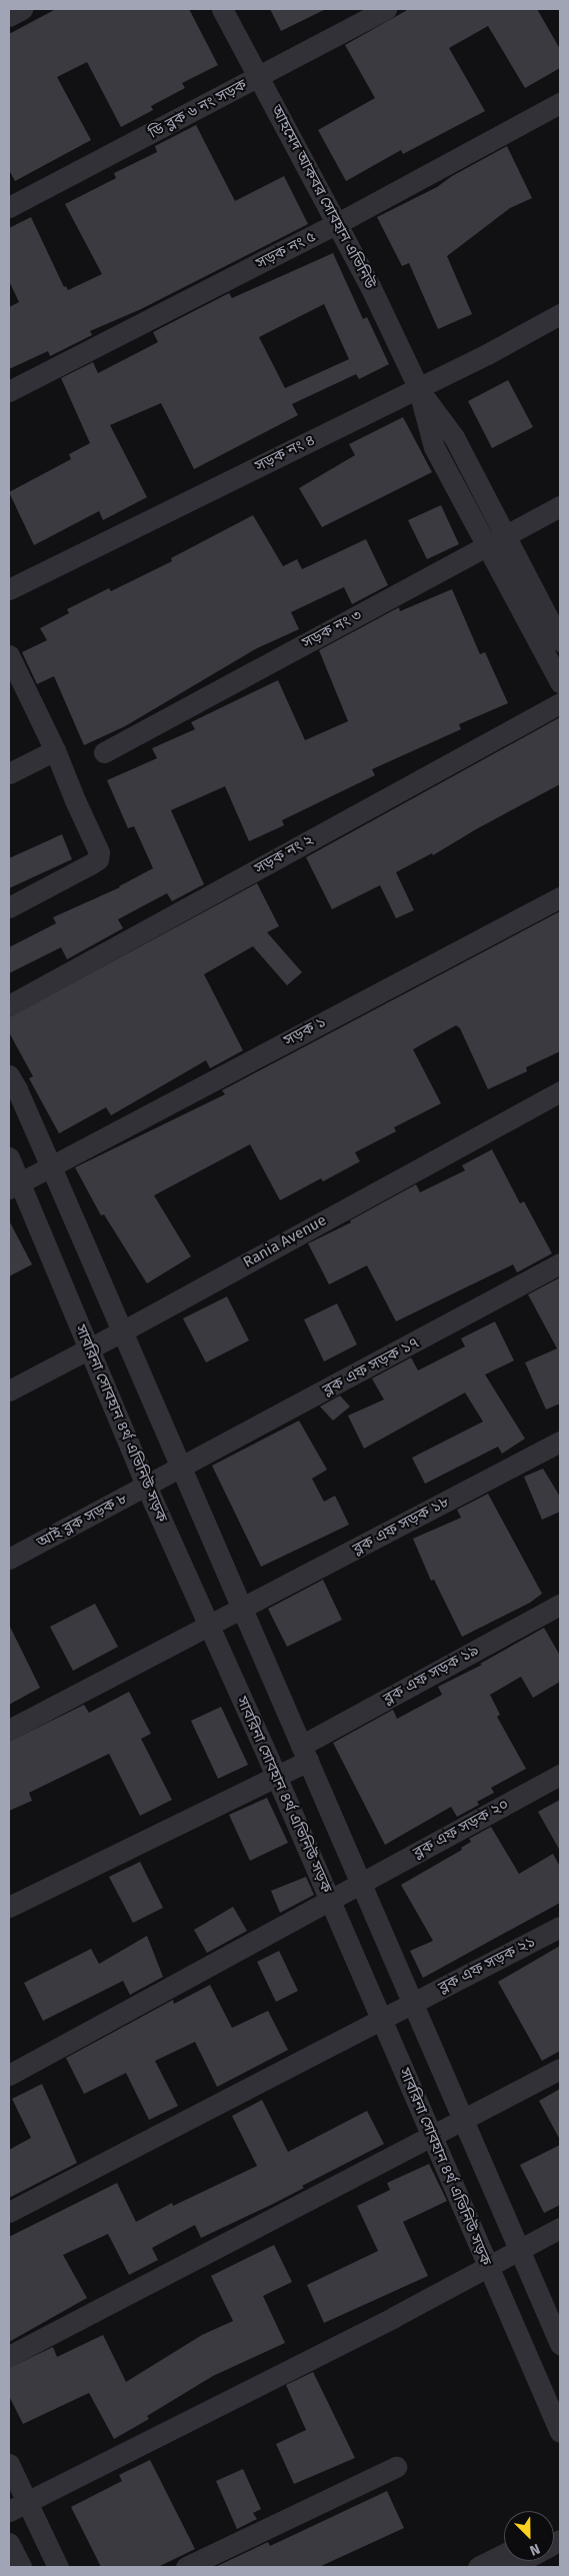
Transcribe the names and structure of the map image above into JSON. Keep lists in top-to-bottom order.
{
  "streets": {
    "street": [
      "ডি ব্লক ৬ নং সড়ক",
      "আহমেদ আকবর সোবহান এভিনিউ",
      "সড়ক নং ৫",
      "সড়ক নং ৪",
      "সড়ক নং ৩",
      "সড়ক নং ২",
      "সড়ক ১",
      "Rania Avenue",
      "ব্লক এফ সড়ক ১৭",
      "সাবরিনা সোবহান ৪র্থ এভিনিউ সড়ক",
      "আই ব্লক সড়ক ৮",
      "ব্লক এফ সড়ক ১৮",
      "ব্লক এফ সড়ক ১৯",
      "ব্লক এফ সড়ক ২০",
      "ব্লক এফ সড়ক ২১"
    ]
  },
  "crossings": [
    ["ডি ব্লক ৬ নং সড়ক", "আহমেদ আকবর সোবহান এভিনিউ"],
    ["আহমেদ আকবর সোবহান এভিনিউ", "সড়ক নং ৫"],
    ["আহমেদ আকবর সোবহান এভিনিউ", "সড়ক নং ৪"],
    ["আহমেদ আকবর সোবহান এভিনিউ", "সড়ক নং ৩"],
    ["সড়ক ১", "সাবরিনা সোবহান ৪র্থ এভিনিউ সড়ক"],
    ["Rania Avenue", "সাবরিনা সোবহান ৪র্থ এভিনিউ সড়ক"],
    ["ব্লক এফ সড়ক ১৭", "আই ব্লক সড়ক ৮"],
    ["সাবরিনা সোবহান ৪র্থ এভিনিউ সড়ক", "আই ব্লক সড়ক ৮"],
    ["সাবরিনা সোবহান ৪র্থ এভিনিউ সড়ক", "ব্লক এফ সড়ক ১৮"],
    ["সাবরিনা সোবহান ৪র্থ এভিনিউ সড়ক", "ব্লক এফ সড়ক ১৯"],
    ["সাবরিনা সোবহান ৪র্থ এভিনিউ সড়ক", "ব্লক এফ সড়ক ২০"],
    ["সাবরিনা সোবহান ৪র্থ এভিনিউ সড়ক", "ব্লক এফ সড়ক ২১"]
  ],
  "north": "bottom right"
}
